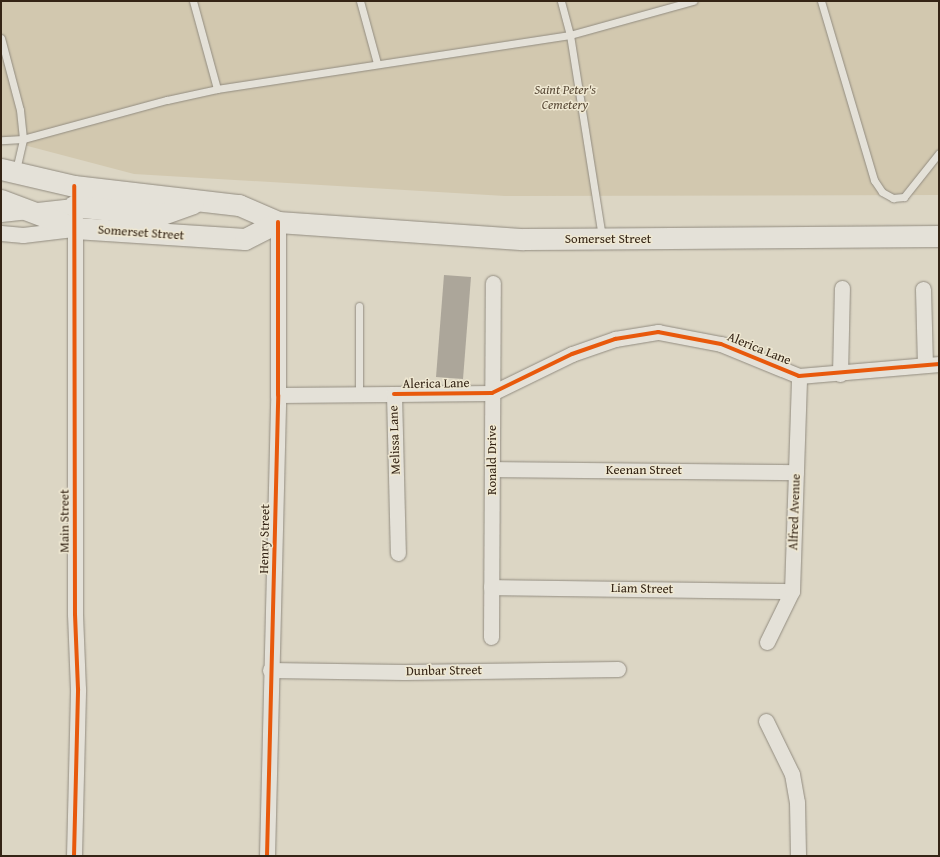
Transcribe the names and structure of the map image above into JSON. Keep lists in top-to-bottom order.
{
  "streets": {
    "main road": ["Somerset Street"],
    "street": [
      "Alerica Lane",
      "Melissa Lane",
      "Ronald Drive",
      "Keenan Street",
      "Alfred Avenue",
      "Main Street",
      "Henry Street",
      "Liam Street",
      "Dunbar Street"
    ]
  },
  "crossings": [
    ["Somerset Street", "Main Street"],
    ["Somerset Street", "Henry Street"],
    ["Alerica Lane", "Melissa Lane"],
    ["Alerica Lane", "Ronald Drive"],
    ["Alerica Lane", "Alfred Avenue"],
    ["Melissa Lane", "Henry Street"],
    ["Ronald Drive", "Keenan Street"],
    ["Ronald Drive", "Liam Street"],
    ["Keenan Street", "Alfred Avenue"],
    ["Alfred Avenue", "Liam Street"],
    ["Henry Street", "Dunbar Street"]
  ],
  "parks": ["Saint Peter's Cemetery"]
}
